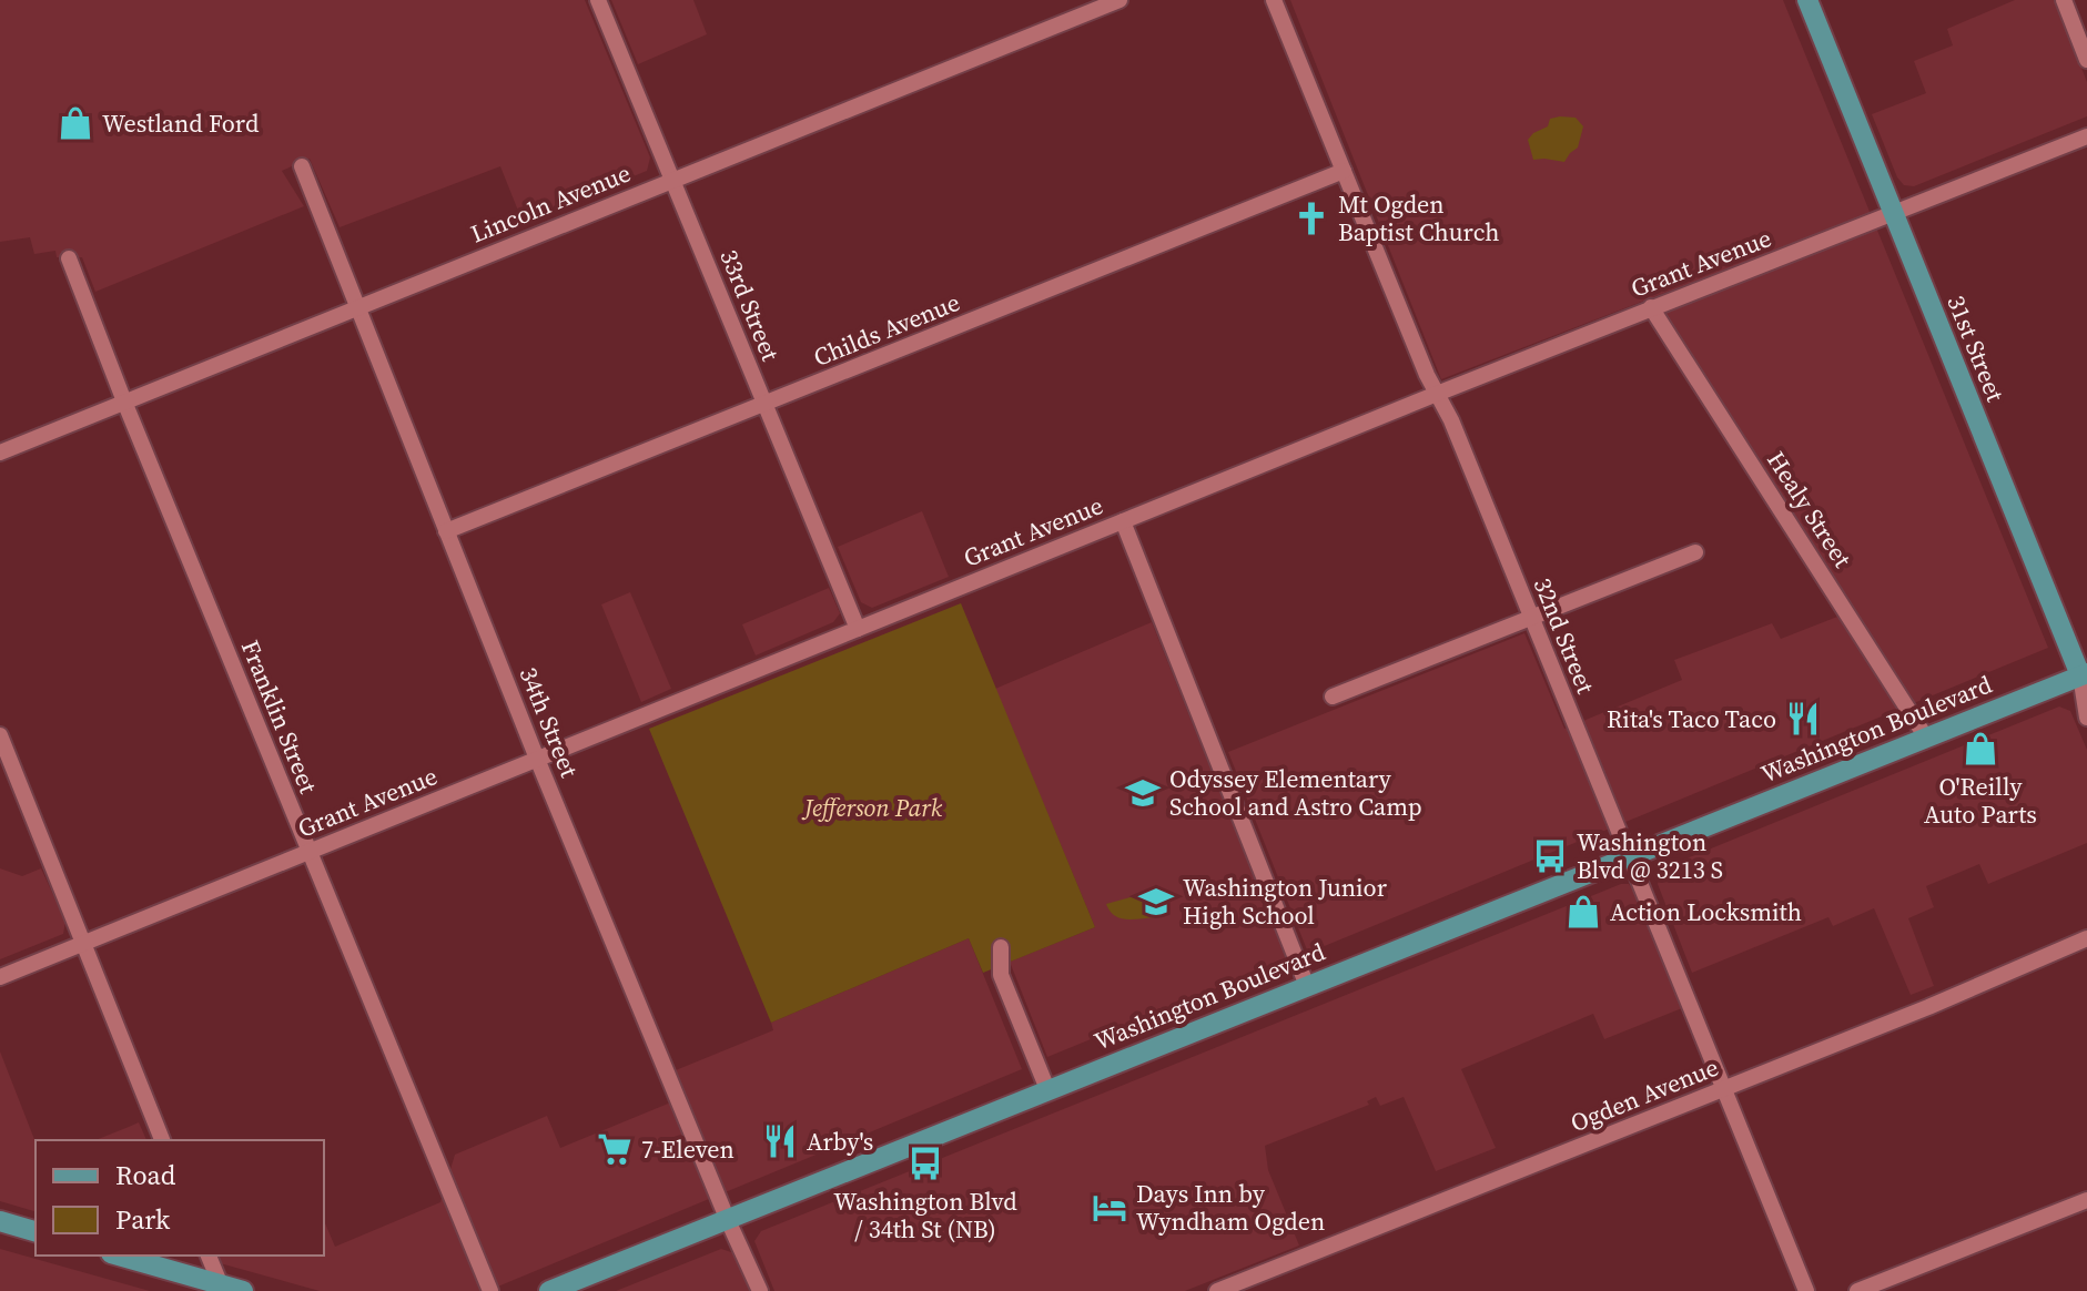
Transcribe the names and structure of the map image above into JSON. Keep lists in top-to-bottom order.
{
  "streets": {
    "main road": ["31st Street", "Washington Boulevard"],
    "street": [
      "Lincoln Avenue",
      "Grant Avenue",
      "33rd Street",
      "Childs Avenue",
      "Healy Street",
      "32nd Street",
      "Franklin Street",
      "34th Street",
      "Ogden Avenue"
    ]
  },
  "crossings": [
    ["Lincoln Avenue", "33rd Street"],
    ["Lincoln Avenue", "Franklin Street"],
    ["Lincoln Avenue", "34th Street"],
    ["Grant Avenue", "33rd Street"],
    ["Grant Avenue", "31st Street"],
    ["Grant Avenue", "Healy Street"],
    ["Grant Avenue", "32nd Street"],
    ["Grant Avenue", "Franklin Street"],
    ["Grant Avenue", "34th Street"],
    ["33rd Street", "Childs Avenue"],
    ["Childs Avenue", "32nd Street"],
    ["Childs Avenue", "34th Street"],
    ["31st Street", "Washington Boulevard"],
    ["Healy Street", "Washington Boulevard"],
    ["32nd Street", "Washington Boulevard"],
    ["32nd Street", "Ogden Avenue"],
    ["34th Street", "Washington Boulevard"]
  ],
  "parks": ["Jefferson Park"],
  "places": {
    "shop": ["Westland Ford", "O'Reilly Auto Parts", "Action Locksmith"],
    "church": ["Mt Ogden Baptist Church"],
    "restaurant": ["Rita's Taco Taco", "Arby's"],
    "school or university": ["Odyssey Elementary School and Astro Camp", "Washington Junior High School"],
    "bus stop": ["Washington Blvd @ 3213 S", "Washington Blvd / 34th St (NB)"],
    "supermarket": ["7-Eleven"],
    "hotel": ["Days Inn by Wyndham Ogden"]
  },
  "legend": ["Road", "Park"]
}
